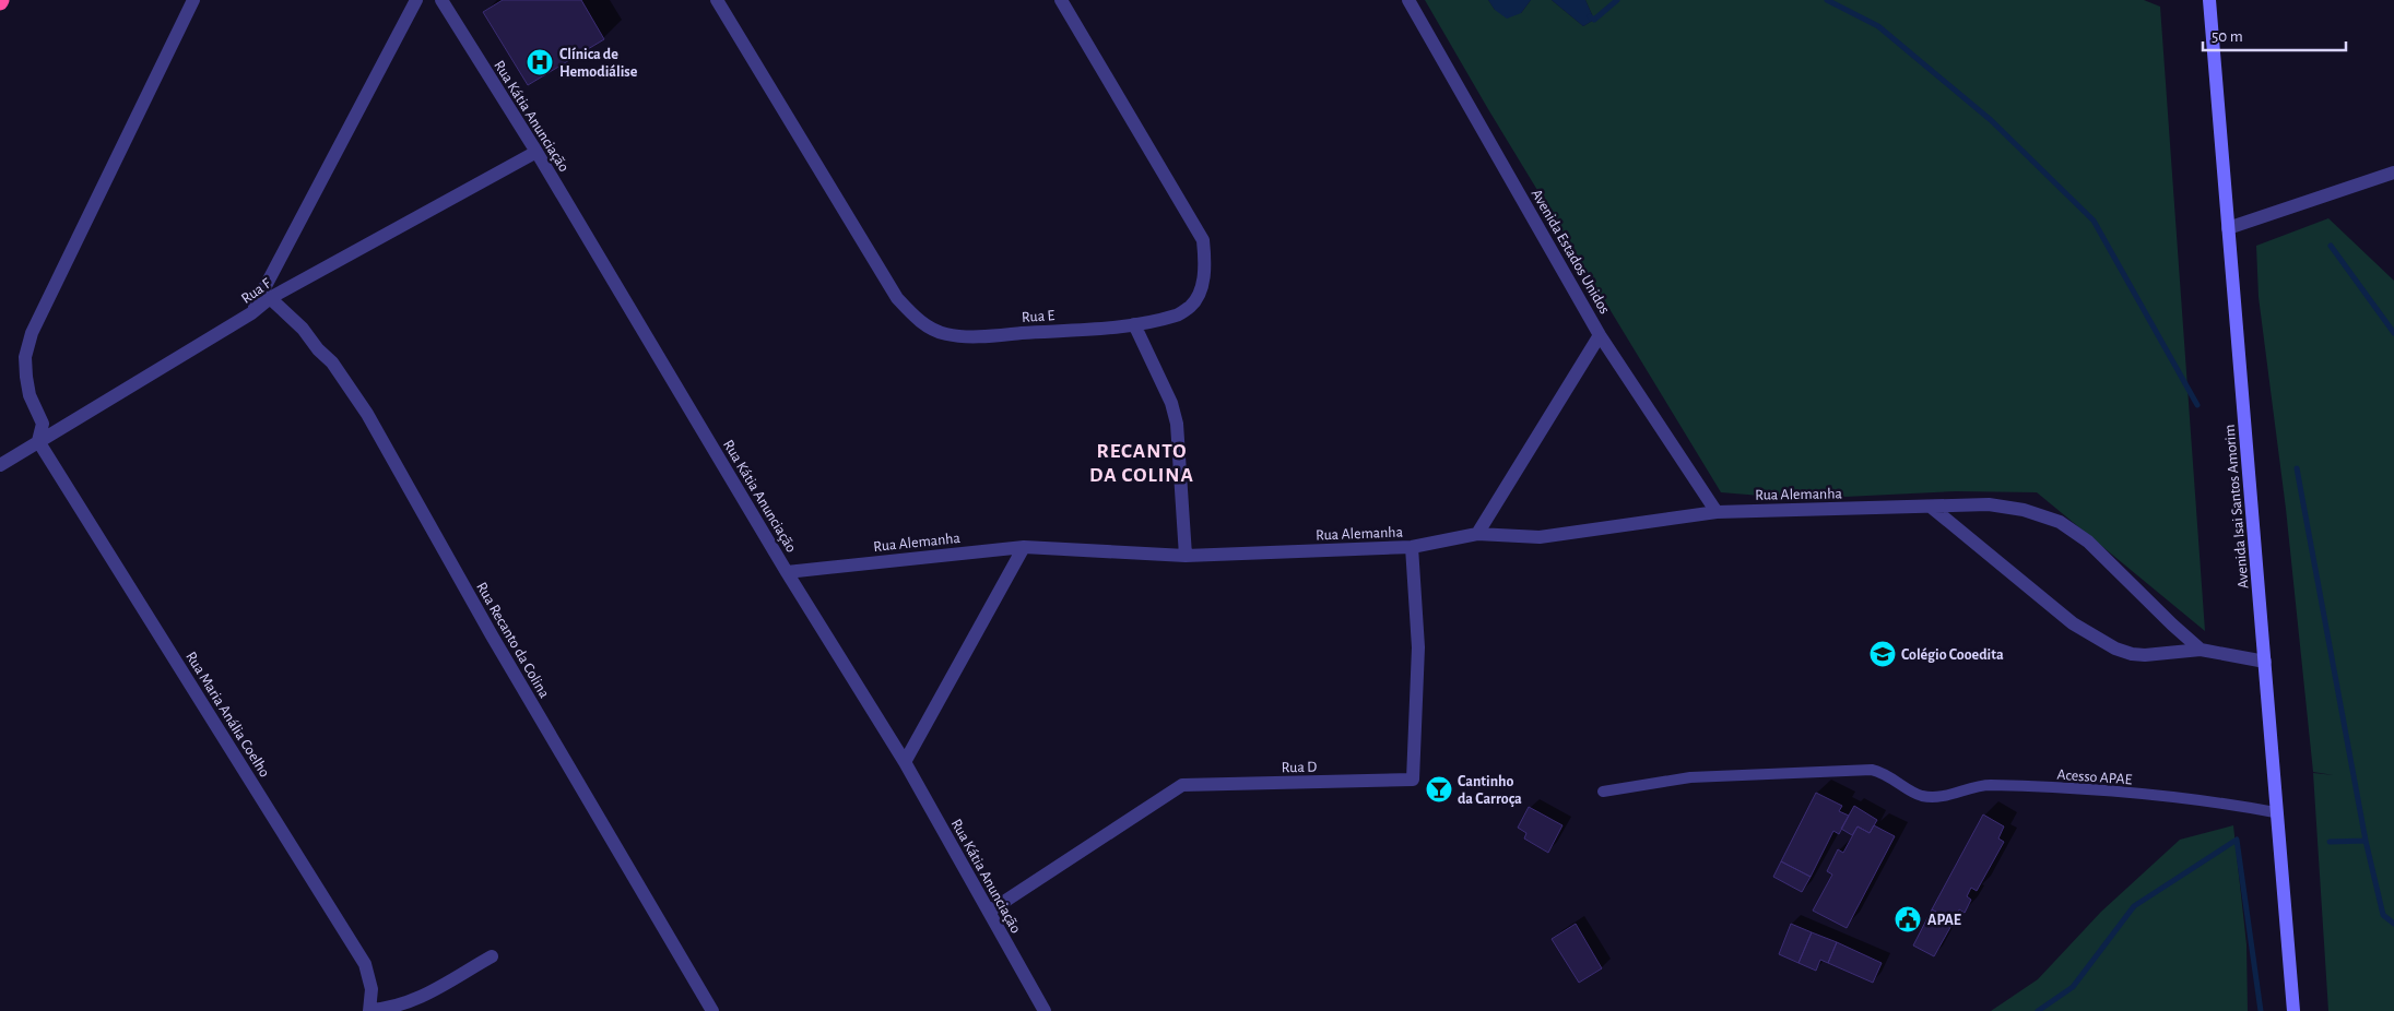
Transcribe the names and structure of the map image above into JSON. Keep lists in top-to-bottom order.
{
  "streets": {
    "main road": ["Avenida Isai Santos Amorim"],
    "street": [
      "Rua Kátia Anunciação",
      "Avenida Estados Unidos",
      "Rua F",
      "Rua E",
      "Rua Alemanha",
      "Rua Recanto da Colina",
      "Rua Maria Anália Coelho",
      "Rua D"
    ],
    "lane": ["Acesso APAE"]
  },
  "crossings": [
    ["Rua Kátia Anunciação", "Rua F"],
    ["Rua Kátia Anunciação", "Rua Alemanha"],
    ["Rua Kátia Anunciação", "Rua D"],
    ["Avenida Estados Unidos", "Rua Alemanha"],
    ["Rua F", "Rua Recanto da Colina"],
    ["Rua F", "Rua Maria Anália Coelho"],
    ["Rua Alemanha", "Rua D"],
    ["Avenida Isai Santos Amorim", "Acesso APAE"]
  ],
  "districts": ["RECANTO DA COLINA"],
  "places": {
    "hospital": ["Clínica de Hemodiálise"],
    "school or university": ["Colégio Cooedita"],
    "bar": ["Cantinho da Carroça"],
    "public building": ["APAE"]
  },
  "scale_bar": "50 m"
}
